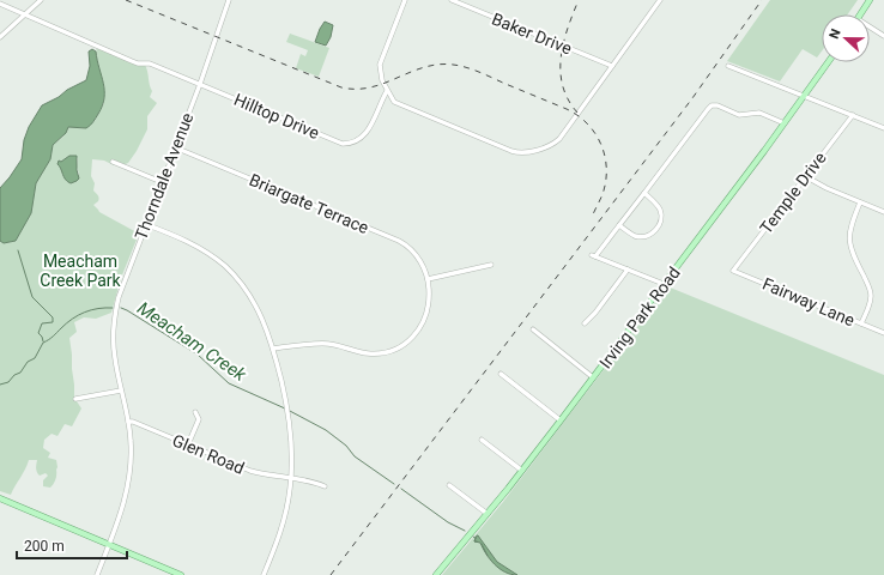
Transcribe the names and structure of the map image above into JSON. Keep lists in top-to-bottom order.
{
  "streets": {
    "main road": ["Irving Park Road"],
    "street": [
      "Baker Drive",
      "Hilltop Drive",
      "Thorndale Avenue",
      "Temple Drive",
      "Briargate Terrace",
      "Fairway Lane",
      "Glen Road"
    ]
  },
  "crossings": [
    ["Hilltop Drive", "Thorndale Avenue"],
    ["Thorndale Avenue", "Briargate Terrace"],
    ["Thorndale Avenue", "Glen Road"],
    ["Temple Drive", "Fairway Lane"]
  ],
  "water": ["Meacham Creek"],
  "parks": ["Meacham Creek Park"],
  "scale_bar": "200 m",
  "north": "left"
}
